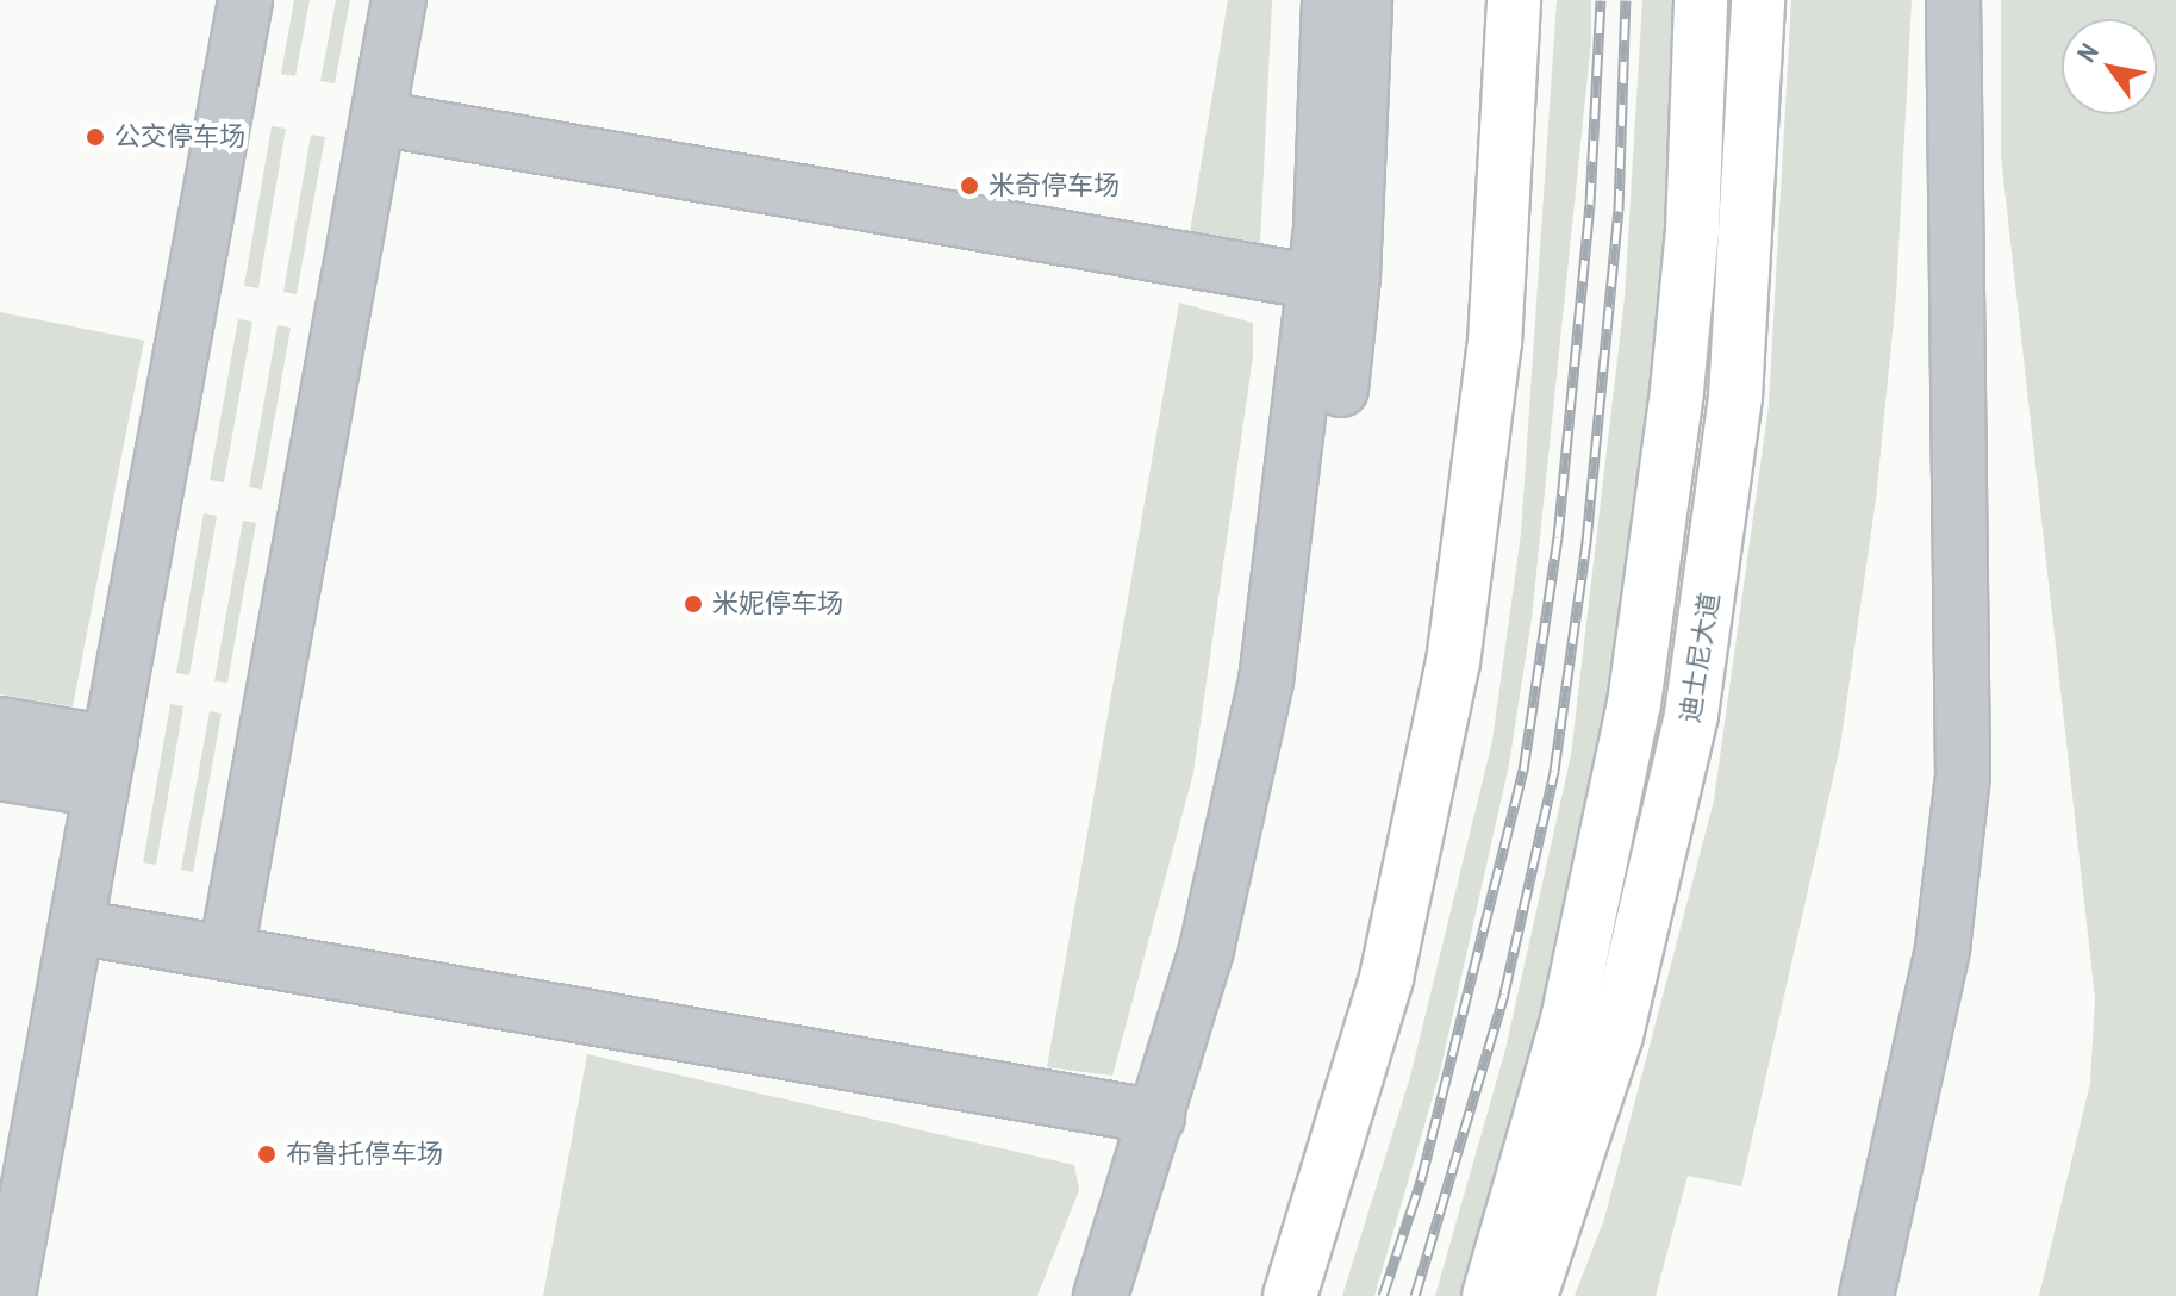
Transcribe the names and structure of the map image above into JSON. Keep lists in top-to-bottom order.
{
  "streets": {
    "highway": ["迪士尼大道"]
  },
  "places": [
    "公交停车场",
    "米奇停车场",
    "米妮停车场",
    "布鲁托停车场"
  ],
  "north": "top left"
}
